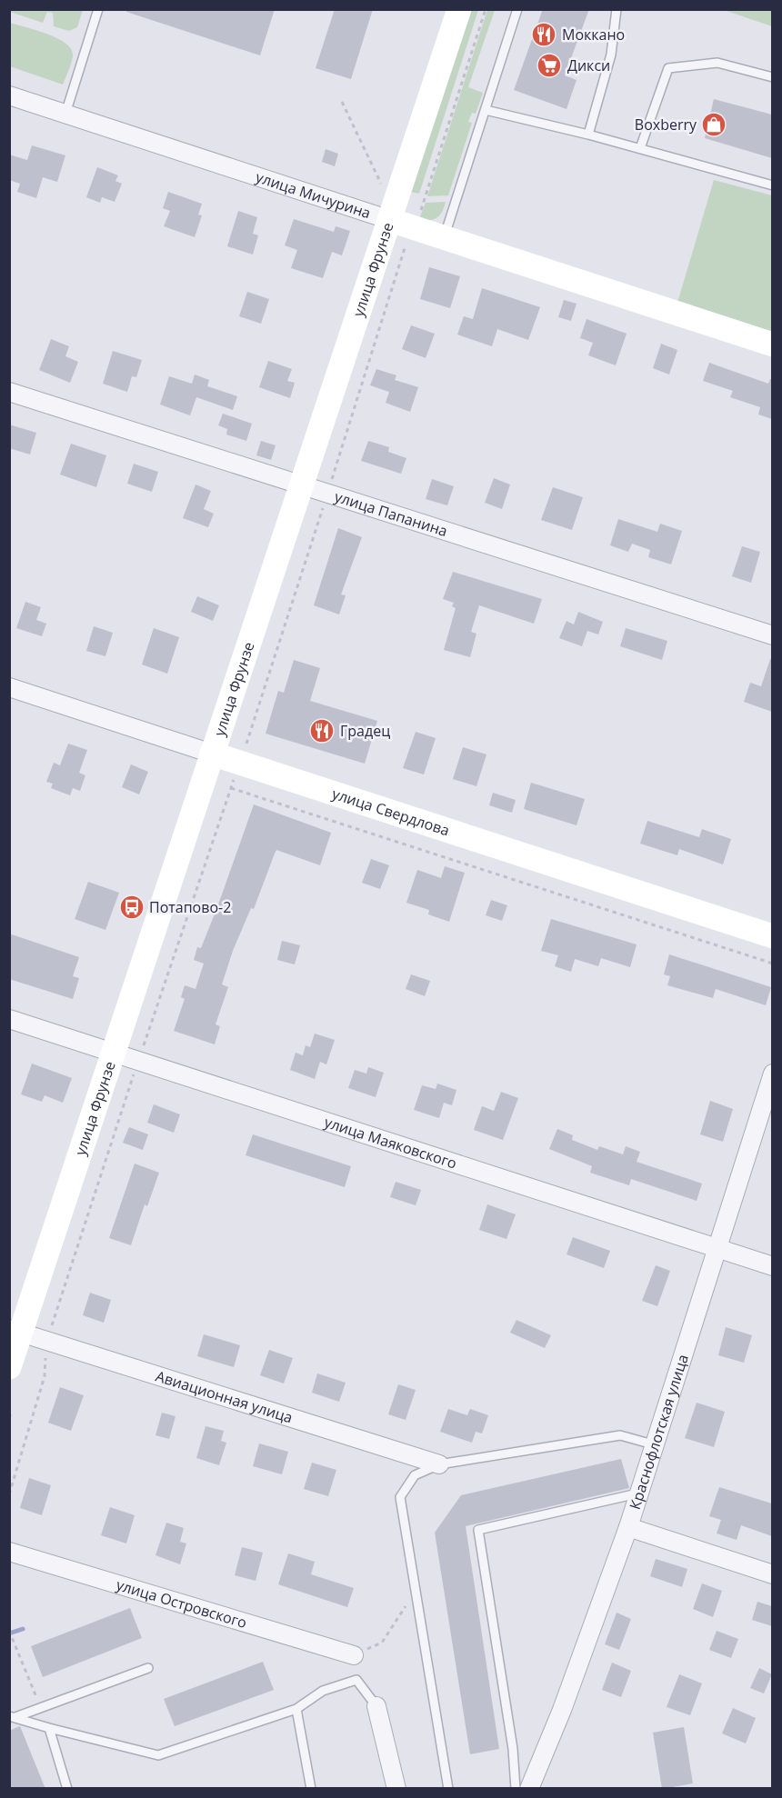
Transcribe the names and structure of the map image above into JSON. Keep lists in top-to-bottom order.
{
  "streets": {
    "main road": ["улица Мичурина", "улица Фрунзе", "улица Свердлова"],
    "street": [
      "улица Папанина",
      "улица Маяковского",
      "Авиационная улица",
      "Краснофлотская улица",
      "улица Островского"
    ]
  },
  "crossings": [
    ["улица Мичурина", "улица Фрунзе"],
    ["улица Фрунзе", "улица Папанина"],
    ["улица Фрунзе", "улица Свердлова"],
    ["улица Фрунзе", "улица Маяковского"],
    ["улица Фрунзе", "Авиационная улица"],
    ["улица Маяковского", "Краснофлотская улица"]
  ],
  "places": {
    "restaurant": ["Моккано", "Градец"],
    "supermarket": ["Дикси"],
    "shop": ["Boxberry"],
    "bus stop": ["Потапово-2"]
  }
}
